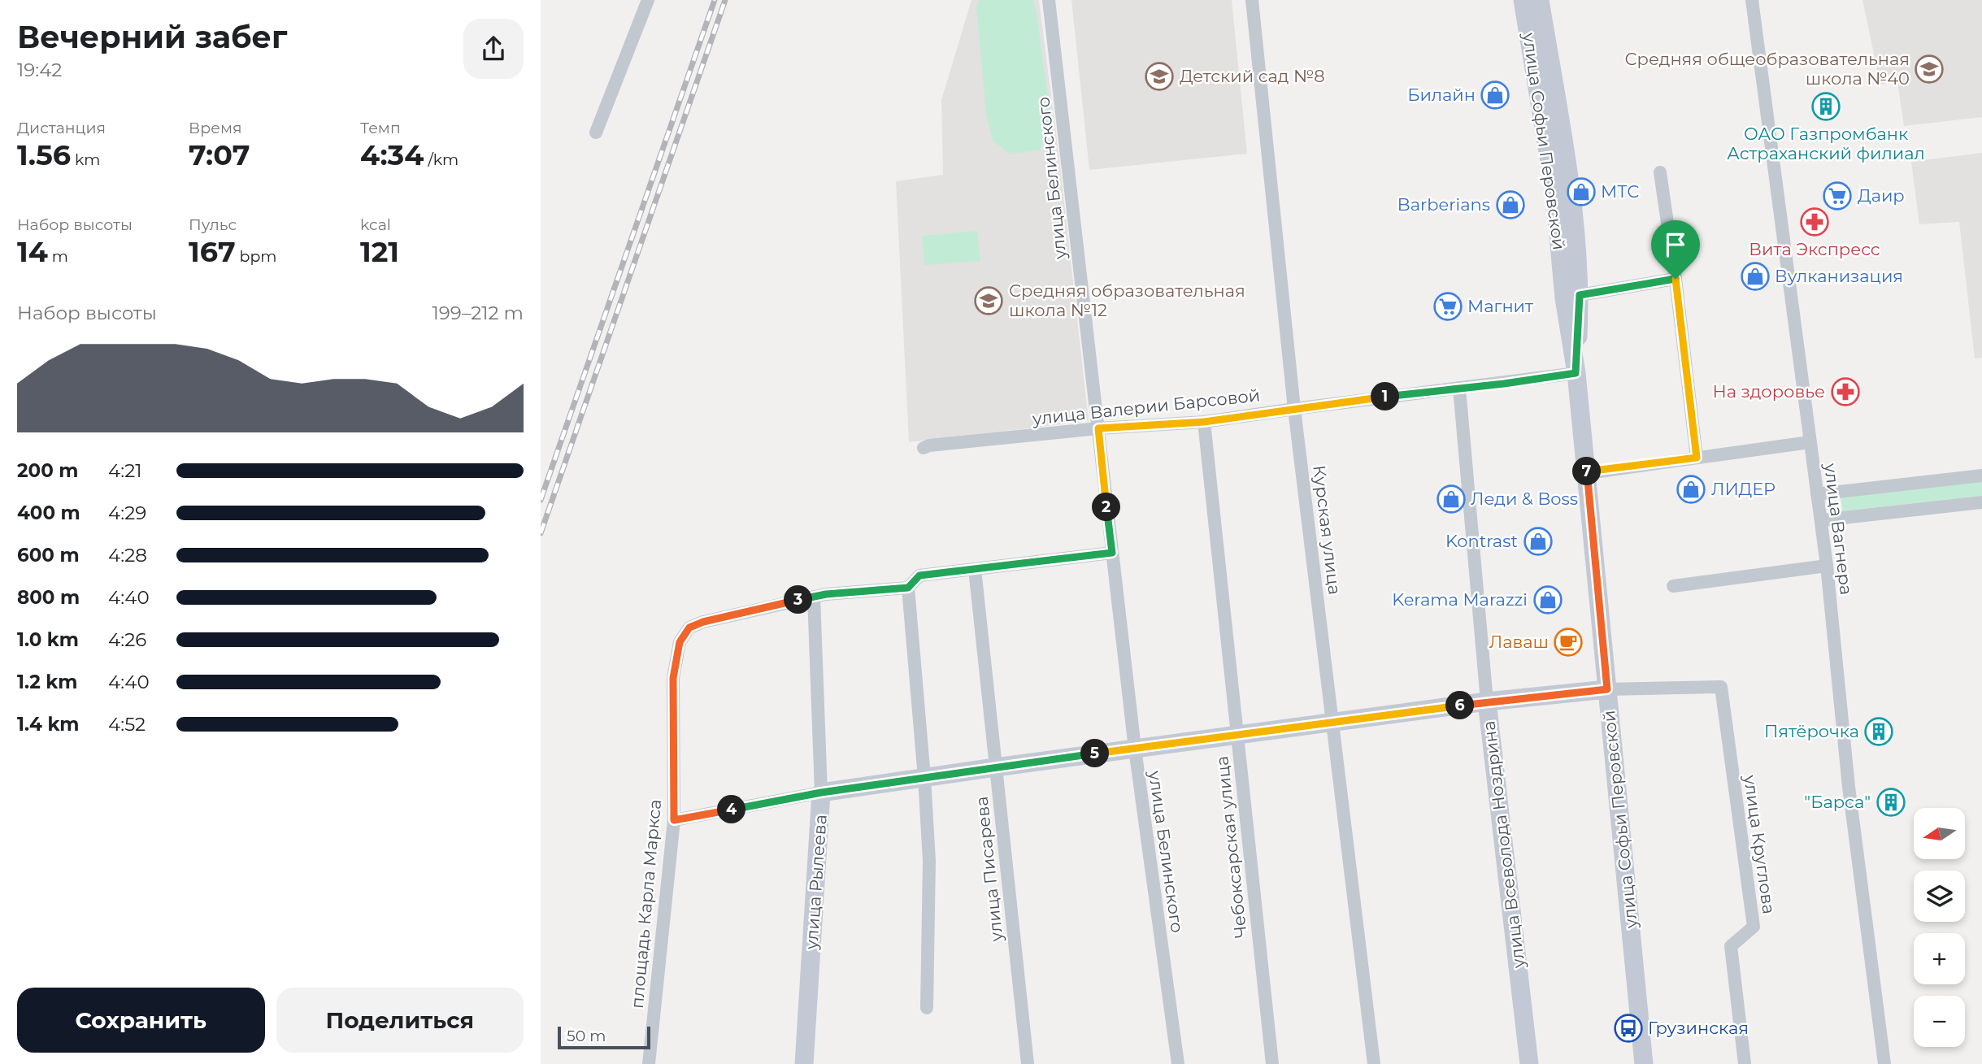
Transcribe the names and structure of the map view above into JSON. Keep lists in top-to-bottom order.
{
  "streets": {
    "main road": ["улица Софьи Перовской", "улица Всеволода Ноздрина", "улица Рылеева"],
    "street": [
      "улица Белинского",
      "улица Валерии Барсовой",
      "улица Вагнера",
      "Курская улица",
      "улица Круглова",
      "Чебоксарская улица",
      "улица Писарева",
      "площадь Карла Маркса"
    ]
  },
  "crossings": [
    ["улица Софьи Перовской", "улица Валерии Барсовой"],
    ["улица Софьи Перовской", "улица Круглова"],
    ["улица Белинского", "улица Валерии Барсовой"],
    ["улица Валерии Барсовой", "Курская улица"],
    ["улица Валерии Барсовой", "улица Всеволода Ноздрина"],
    ["улица Валерии Барсовой", "Чебоксарская улица"],
    ["улица Рылеева", "площадь Карла Маркса"]
  ],
  "places": {
    "school or university": ["Средняя общеобразовательная школа №40", "Детский сад №8", "Средняя образовательная школа №12"],
    "shop": [
      "Билайн",
      "МТС",
      "Barberians",
      "Вулканизация",
      "ЛИДЕР",
      "Леди & Boss",
      "Kontrast",
      "Kerama Marazzi"
    ],
    "building": ["ОАО Газпромбанк Астраханский филиал", "Пятёрочка", "\"Барса\""],
    "supermarket": ["Даир", "Магнит"],
    "pharmacy": ["Вита Экспресс", "На здоровье"],
    "cafe": ["Лаваш"],
    "bus stop": ["Грузинская"]
  },
  "scale_bar": "50 m",
  "north": "left",
  "page": {
    "heading": ["Вечерний забег", "19:42"],
    "stats": [
      ["Дистанция", "1.56 km"],
      ["Время", "7:07"],
      ["Темп", "4:34 /km"],
      ["Набор высоты", "14 m"],
      ["Пульс", "167 bpm"],
      ["kcal", "121"]
    ],
    "chart": ["Набор высоты", "199–212 m"],
    "pins": [
      "1",
      "7",
      "2",
      "3",
      "6",
      "5",
      "4"
    ],
    "list": [
      {
        "name": "200 m",
        "note": "4:21"
      },
      {
        "name": "400 m",
        "note": "4:29"
      },
      {
        "name": "600 m",
        "note": "4:28"
      },
      {
        "name": "800 m",
        "note": "4:40"
      },
      {
        "name": "1.0 km",
        "note": "4:26"
      },
      {
        "name": "1.2 km",
        "note": "4:40"
      },
      {
        "name": "1.4 km",
        "note": "4:52"
      }
    ],
    "map_buttons": ["+", "−"],
    "buttons": ["Сохранить", "Поделиться"],
    "scale": "50 m"
  }
}
